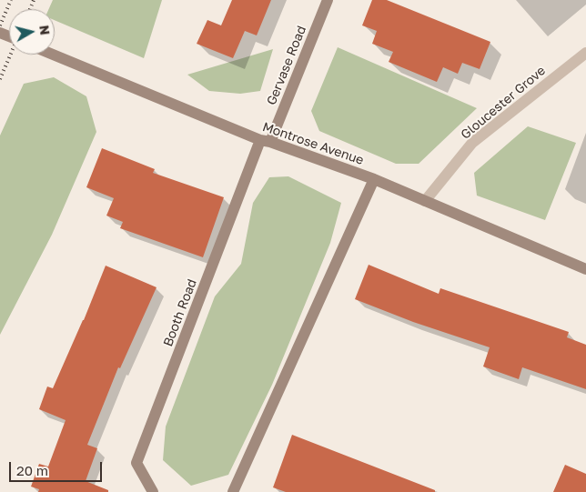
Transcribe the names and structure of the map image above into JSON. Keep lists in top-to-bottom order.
{
  "streets": {
    "street": [
      "Gervase Road",
      "Gloucester Grove",
      "Montrose Avenue",
      "Booth Road"
    ]
  },
  "crossings": [
    ["Gervase Road", "Montrose Avenue"],
    ["Gervase Road", "Booth Road"],
    ["Gloucester Grove", "Montrose Avenue"],
    ["Montrose Avenue", "Booth Road"]
  ],
  "scale_bar": "20 m",
  "north": "right"
}
